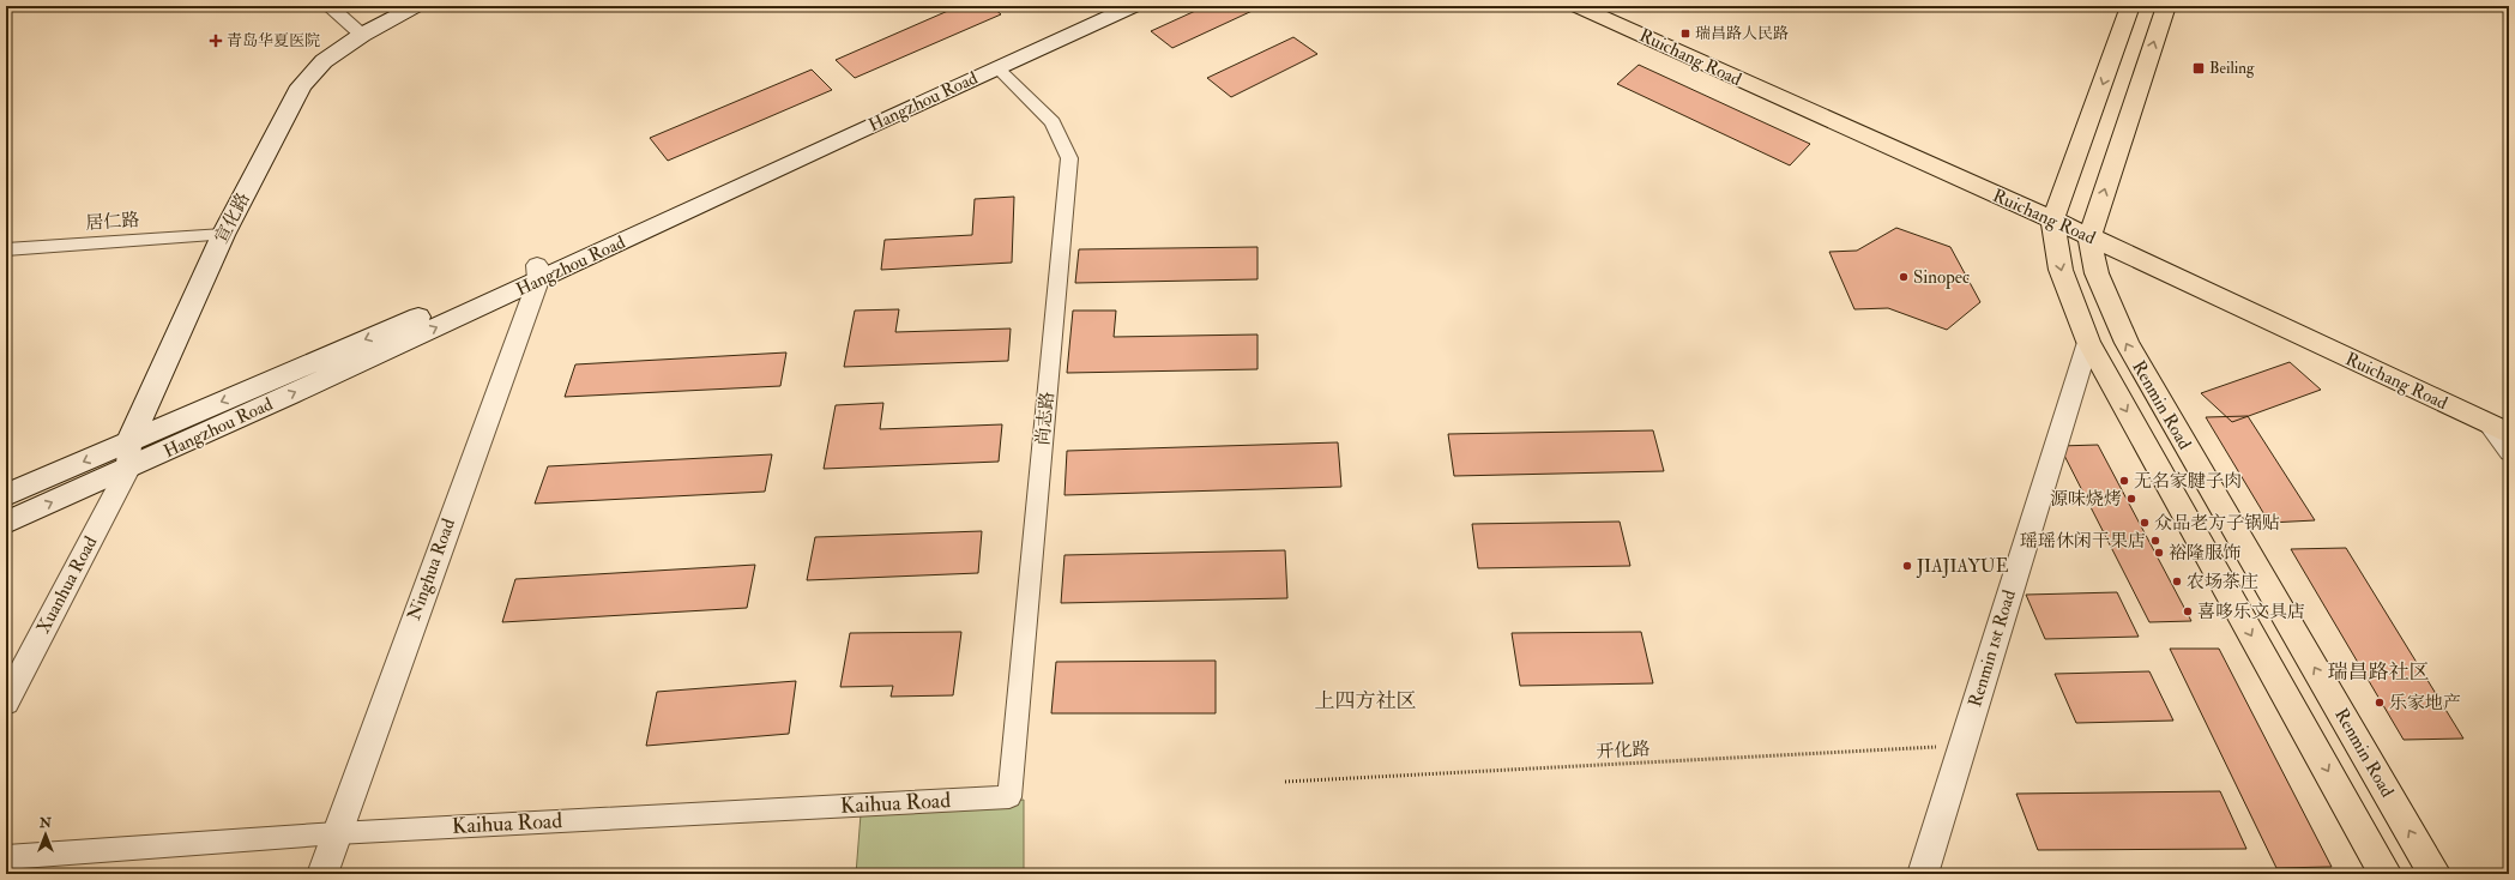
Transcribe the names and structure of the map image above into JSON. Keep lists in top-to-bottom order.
{
  "streets": {
    "main road": [
      "Ruichang Road",
      "Hangzhou Road",
      "宣化路",
      "Renmin Road"
    ],
    "street": [
      "居仁路",
      "尚志路",
      "Ninghua Road",
      "Xuanhua Road",
      "Renmin 1st Road",
      "Kaihua Road"
    ],
    "path": ["开化路"]
  },
  "crossings": [
    ["Ruichang Road", "Renmin Road"],
    ["Hangzhou Road", "宣化路"],
    ["Hangzhou Road", "尚志路"],
    ["Hangzhou Road", "Ninghua Road"],
    ["Hangzhou Road", "Xuanhua Road"],
    ["宣化路", "居仁路"],
    ["宣化路", "Xuanhua Road"],
    ["Renmin Road", "Renmin 1st Road"],
    ["尚志路", "Kaihua Road"],
    ["Ninghua Road", "Kaihua Road"],
    ["Renmin 1st Road", "开化路"]
  ],
  "districts": ["瑞昌路社区", "上四方社区"],
  "places": {
    "transit": ["瑞昌路人民路", "Beiling"],
    "health": ["青岛华夏医院"],
    "other": [
      "Sinopec",
      "无名家腱子肉",
      "源味烧烤",
      "众品老方子锅贴",
      "瑶瑶休闲干果店",
      "裕隆服饰",
      "JIAJIAYUE",
      "农场茶庄",
      "喜哆乐文具店",
      "乐家地产"
    ]
  },
  "north": "top"
}
